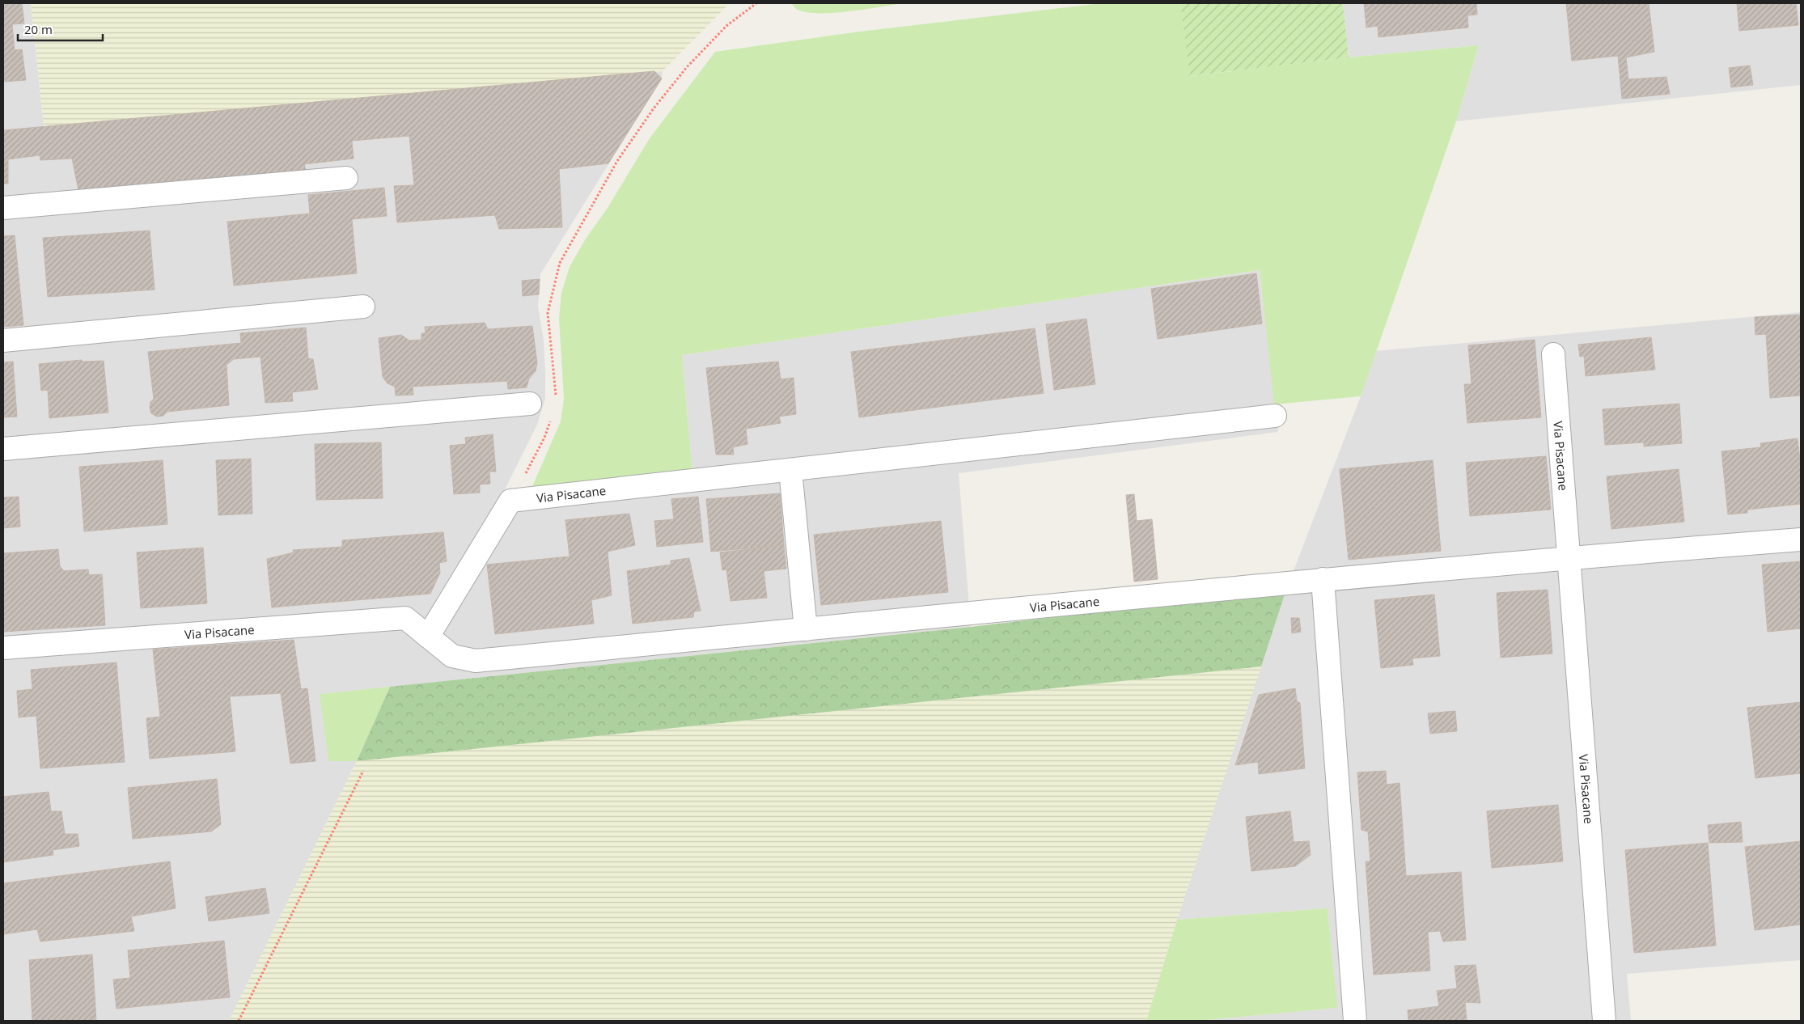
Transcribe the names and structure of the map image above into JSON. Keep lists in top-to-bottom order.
{
  "streets": {
    "street": ["Via Pisacane"]
  },
  "scale_bar": "20 m"
}
